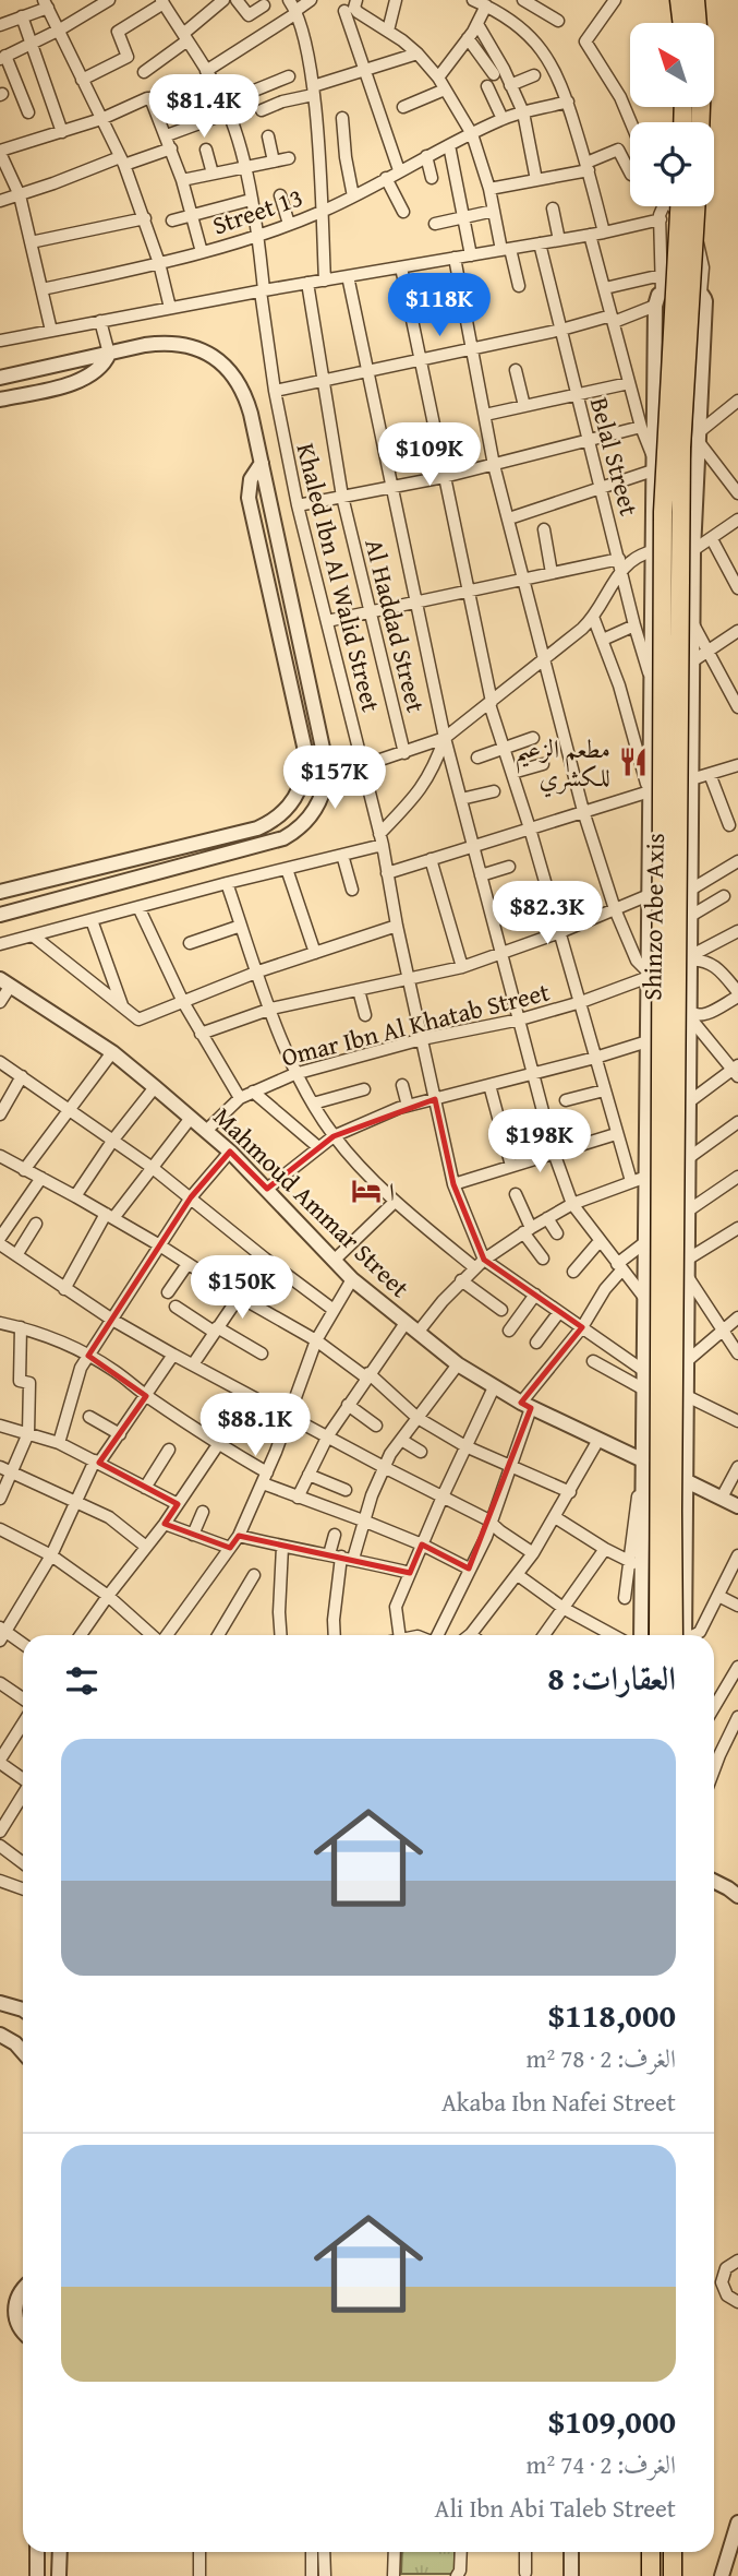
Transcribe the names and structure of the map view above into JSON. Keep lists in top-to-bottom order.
{
  "streets": {
    "main road": ["Shinzo Abe Axis"],
    "street": [
      "Street 13",
      "Belal Street",
      "Khaled Ibn Al Walid Street",
      "Al Haddad Street",
      "Omar Ibn Al Khatab Street",
      "Mahmoud Ammar Street"
    ]
  },
  "crossings": [
    ["Street 13", "Khaled Ibn Al Walid Street"],
    ["Khaled Ibn Al Walid Street", "Omar Ibn Al Khatab Street"],
    ["Omar Ibn Al Khatab Street", "Mahmoud Ammar Street"]
  ],
  "places": {
    "restaurant": ["مطعم الزعيم للكشري"],
    "hotel": ["ا"]
  },
  "north": "top left",
  "page": {
    "price": [
      "$81.4K",
      "$118K",
      "$109K",
      "$157K",
      "$82.3K",
      "$198K",
      "$150K",
      "$88.1K"
    ],
    "heading": "العقارات: 8",
    "list": [
      {
        "name": "$118,000",
        "note": "الغرف: 2 · 78 m² · Akaba Ibn Nafei Street"
      },
      {
        "name": "$109,000",
        "note": "الغرف: 2 · 74 m² · Ali Ibn Abi Taleb Street"
      }
    ]
  }
}
